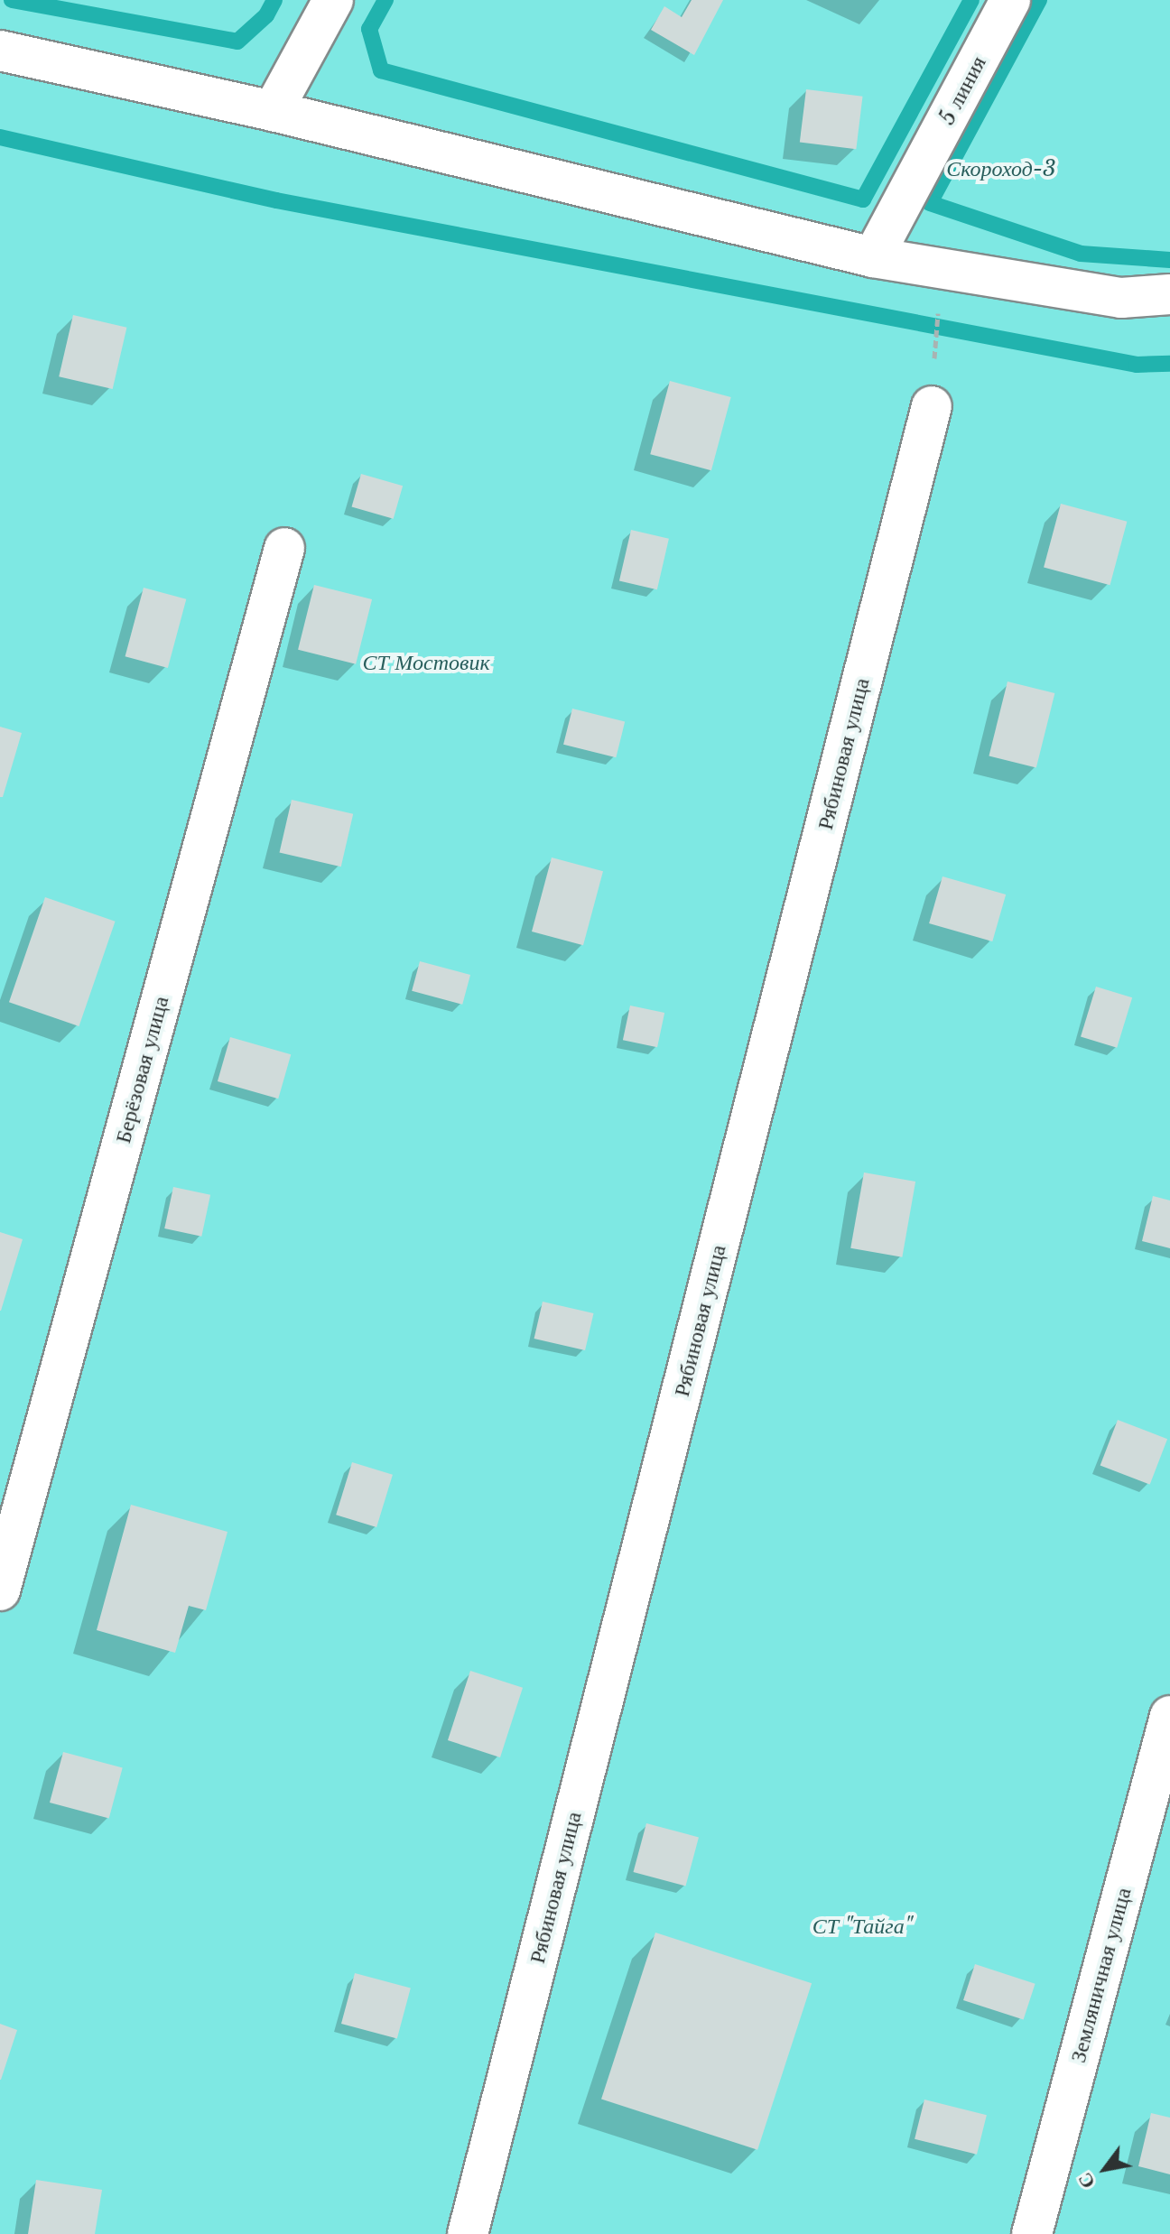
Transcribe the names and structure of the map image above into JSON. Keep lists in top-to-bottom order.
{
  "streets": {
    "street": [
      "5 линия",
      "Рябиновая улица",
      "Берёзовая улица",
      "Земляничная улица"
    ]
  },
  "parks": ["Скороход-3", "СТ Мостовик", "СТ \"Тайга\""],
  "north": "bottom left"
}
